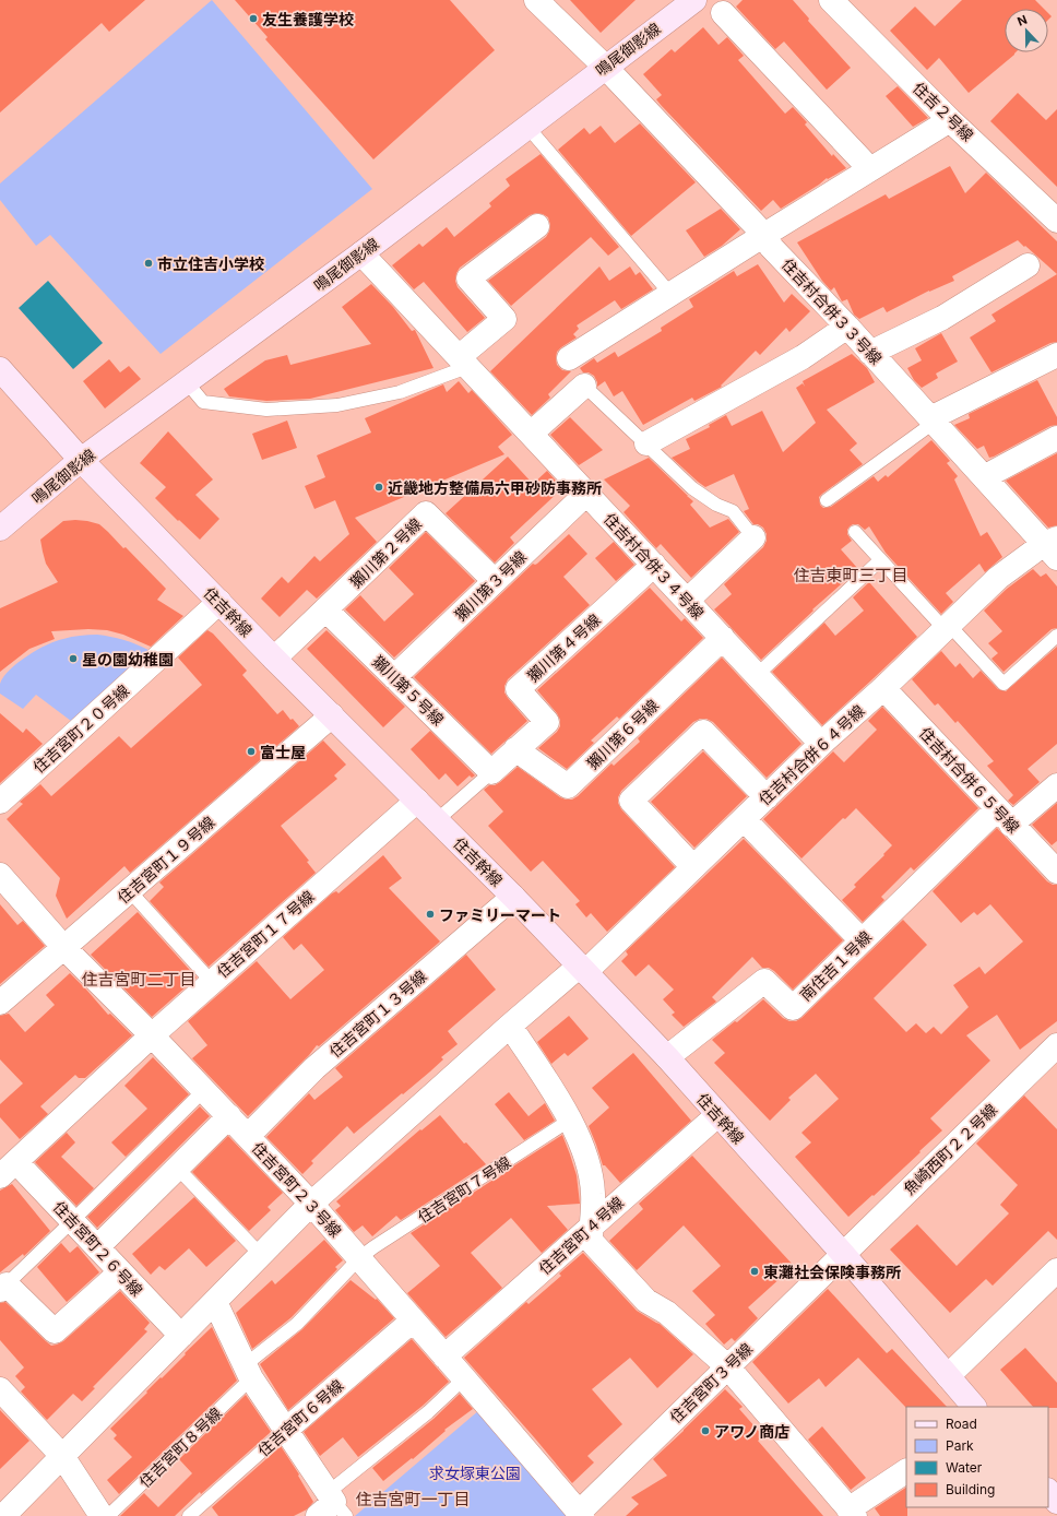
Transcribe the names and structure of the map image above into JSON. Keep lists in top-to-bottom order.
{
  "streets": {
    "street": [
      "鳴尾御影線",
      "住吉２号線",
      "住吉村合併３３号線",
      "獺川第２号線",
      "住吉村合併３４号線",
      "獺川第３号線",
      "住吉幹線",
      "獺川第４号線",
      "獺川第５号線",
      "住吉宮町２０号線",
      "獺川第６号線",
      "住吉村合併６４号線",
      "住吉村合併６５号線",
      "住吉宮町１９号線",
      "住吉宮町１７号線",
      "南住吉１号線",
      "住吉宮町１３号線",
      "魚崎西町２２号線",
      "住吉宮町２３号線",
      "住吉宮町４号線",
      "住吉宮町２６号線",
      "住吉宮町３号線",
      "住吉宮町６号線"
    ],
    "lane": ["住吉宮町７号線", "住吉宮町８号線"]
  },
  "crossings": [
    ["鳴尾御影線", "住吉村合併３３号線"],
    ["鳴尾御影線", "住吉村合併３４号線"],
    ["鳴尾御影線", "住吉幹線"],
    ["住吉村合併３３号線", "住吉村合併６４号線"],
    ["獺川第２号線", "獺川第３号線"],
    ["獺川第２号線", "住吉幹線"],
    ["獺川第２号線", "獺川第５号線"],
    ["住吉村合併３４号線", "獺川第３号線"],
    ["住吉村合併３４号線", "獺川第４号線"],
    ["住吉村合併３４号線", "獺川第６号線"],
    ["住吉村合併３４号線", "住吉村合併６４号線"],
    ["獺川第３号線", "獺川第５号線"],
    ["住吉幹線", "獺川第４号線"],
    ["住吉幹線", "住吉宮町２０号線"],
    ["住吉幹線", "住吉村合併６４号線"],
    ["住吉幹線", "住吉宮町１９号線"],
    ["住吉幹線", "住吉宮町１７号線"],
    ["住吉幹線", "南住吉１号線"],
    ["住吉幹線", "住吉宮町１３号線"],
    ["住吉幹線", "魚崎西町２２号線"],
    ["住吉幹線", "住吉宮町４号線"],
    ["住吉幹線", "住吉宮町３号線"],
    ["獺川第４号線", "獺川第５号線"],
    ["獺川第４号線", "獺川第６号線"],
    ["住吉村合併６４号線", "住吉村合併６５号線"],
    ["住吉村合併６４号線", "住吉宮町２３号線"],
    ["住吉村合併６４号線", "住吉宮町２６号線"],
    ["住吉村合併６５号線", "南住吉１号線"],
    ["住吉宮町１９号線", "住吉宮町２３号線"],
    ["住吉宮町１７号線", "住吉宮町２３号線"],
    ["住吉宮町１７号線", "住吉宮町２６号線"],
    ["住吉宮町１３号線", "住吉宮町２３号線"],
    ["魚崎西町２２号線", "住吉宮町３号線"],
    ["住吉宮町２３号線", "住吉宮町７号線"],
    ["住吉宮町２３号線", "住吉宮町４号線"],
    ["住吉宮町２３号線", "住吉宮町３号線"],
    ["住吉宮町２３号線", "住吉宮町６号線"],
    ["住吉宮町２３号線", "住吉宮町８号線"],
    ["住吉宮町７号線", "住吉宮町８号線"]
  ],
  "districts": ["住吉東町三丁目", "住吉宮町二丁目", "住吉宮町一丁目"],
  "parks": ["求女塚東公園"],
  "places": [
    "友生養護学校",
    "市立住吉小学校",
    "近畿地方整備局六甲砂防事務所",
    "星の園幼稚園",
    "富士屋",
    "ファミリーマート",
    "東灘社会保険事務所",
    "アワノ商店"
  ],
  "legend": [
    "Road",
    "Park",
    "Water",
    "Building"
  ],
  "north": "top"
}
